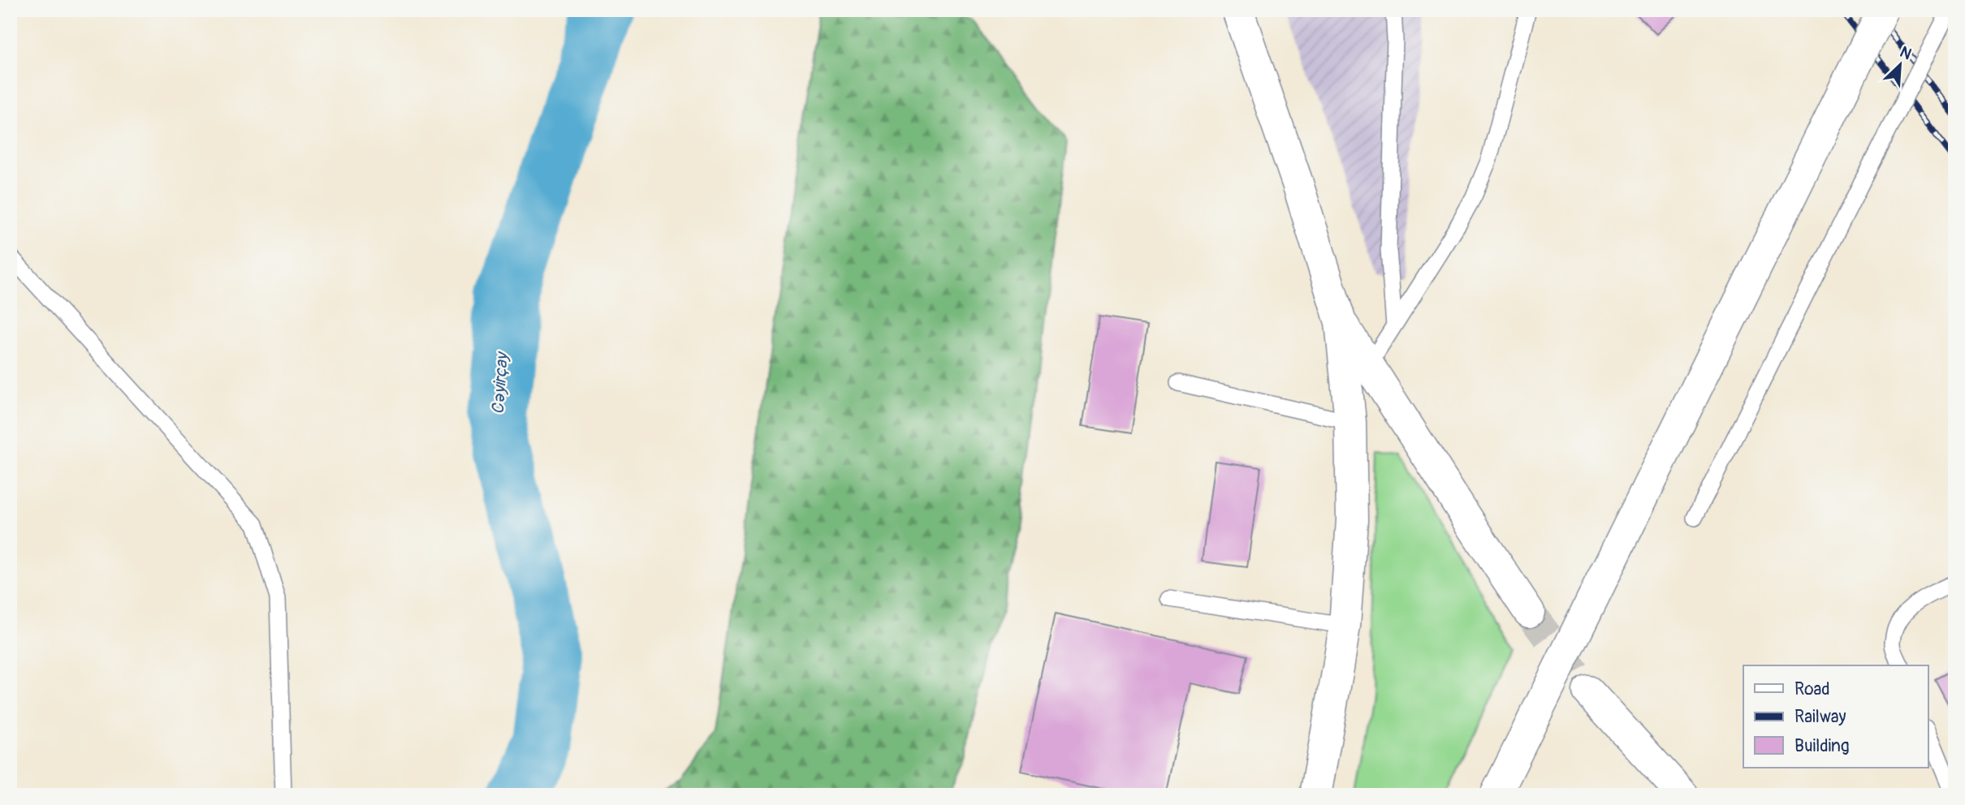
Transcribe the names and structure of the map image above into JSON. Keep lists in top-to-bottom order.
{
  "water": ["Cəyirçay"],
  "legend": ["Road", "Railway", "Building"],
  "north": "top right"
}
